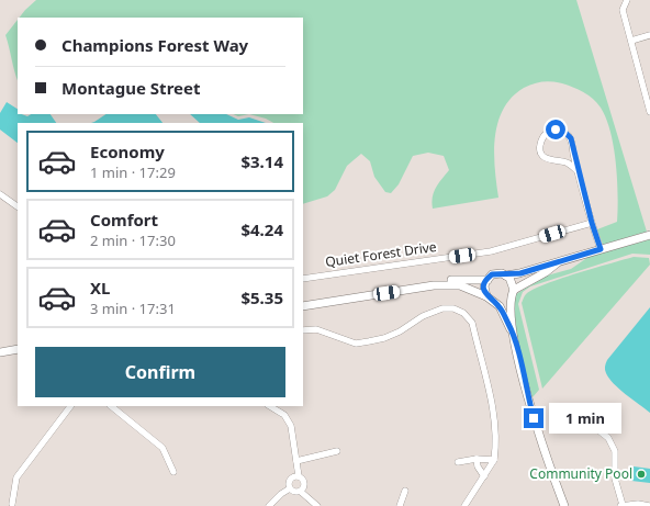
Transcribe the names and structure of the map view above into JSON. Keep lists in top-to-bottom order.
{
  "streets": {
    "street": ["Quiet Forest Drive"]
  },
  "places": ["Community Pool"],
  "page": {
    "banner": ["Champions Forest Way", "Montague Street"],
    "list": [
      {
        "name": "Economy",
        "note": "1 min · 17:29",
        "value": "$3.14"
      },
      {
        "name": "Comfort",
        "note": "2 min · 17:30",
        "value": "$4.24"
      },
      {
        "name": "XL",
        "note": "3 min · 17:31",
        "value": "$5.35"
      }
    ],
    "buttons": "Confirm",
    "bubble": "1 min"
  }
}
